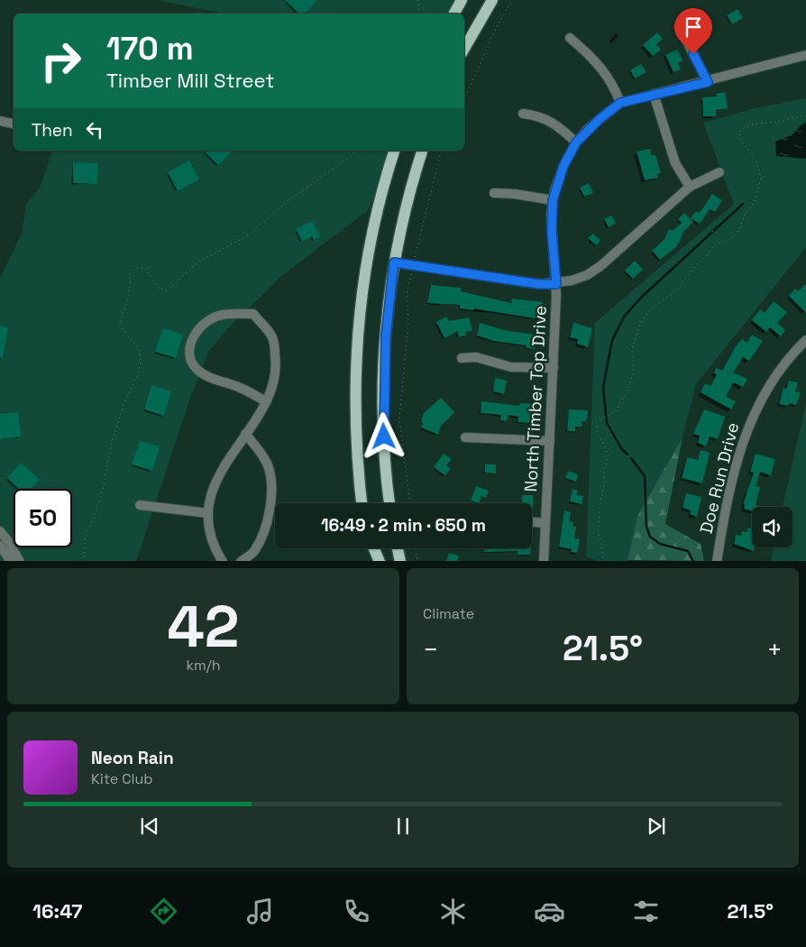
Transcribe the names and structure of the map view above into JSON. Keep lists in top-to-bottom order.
{
  "streets": {
    "street": ["North Timber Top Drive", "Doe Run Drive"]
  },
  "page": {
    "turn": ["170 m", "Timber Mill Street"],
    "then": "Then",
    "limit": "50",
    "trip": "16:49 · 2 min · 650 m",
    "tile": [
      ["42", "km/h"],
      "Climate"
    ],
    "heat": ["−", "21.5°", "+"],
    "song": ["Neon Rain", "Kite Club"],
    "tabs": ["16:47", "21.5°"]
  }
}
